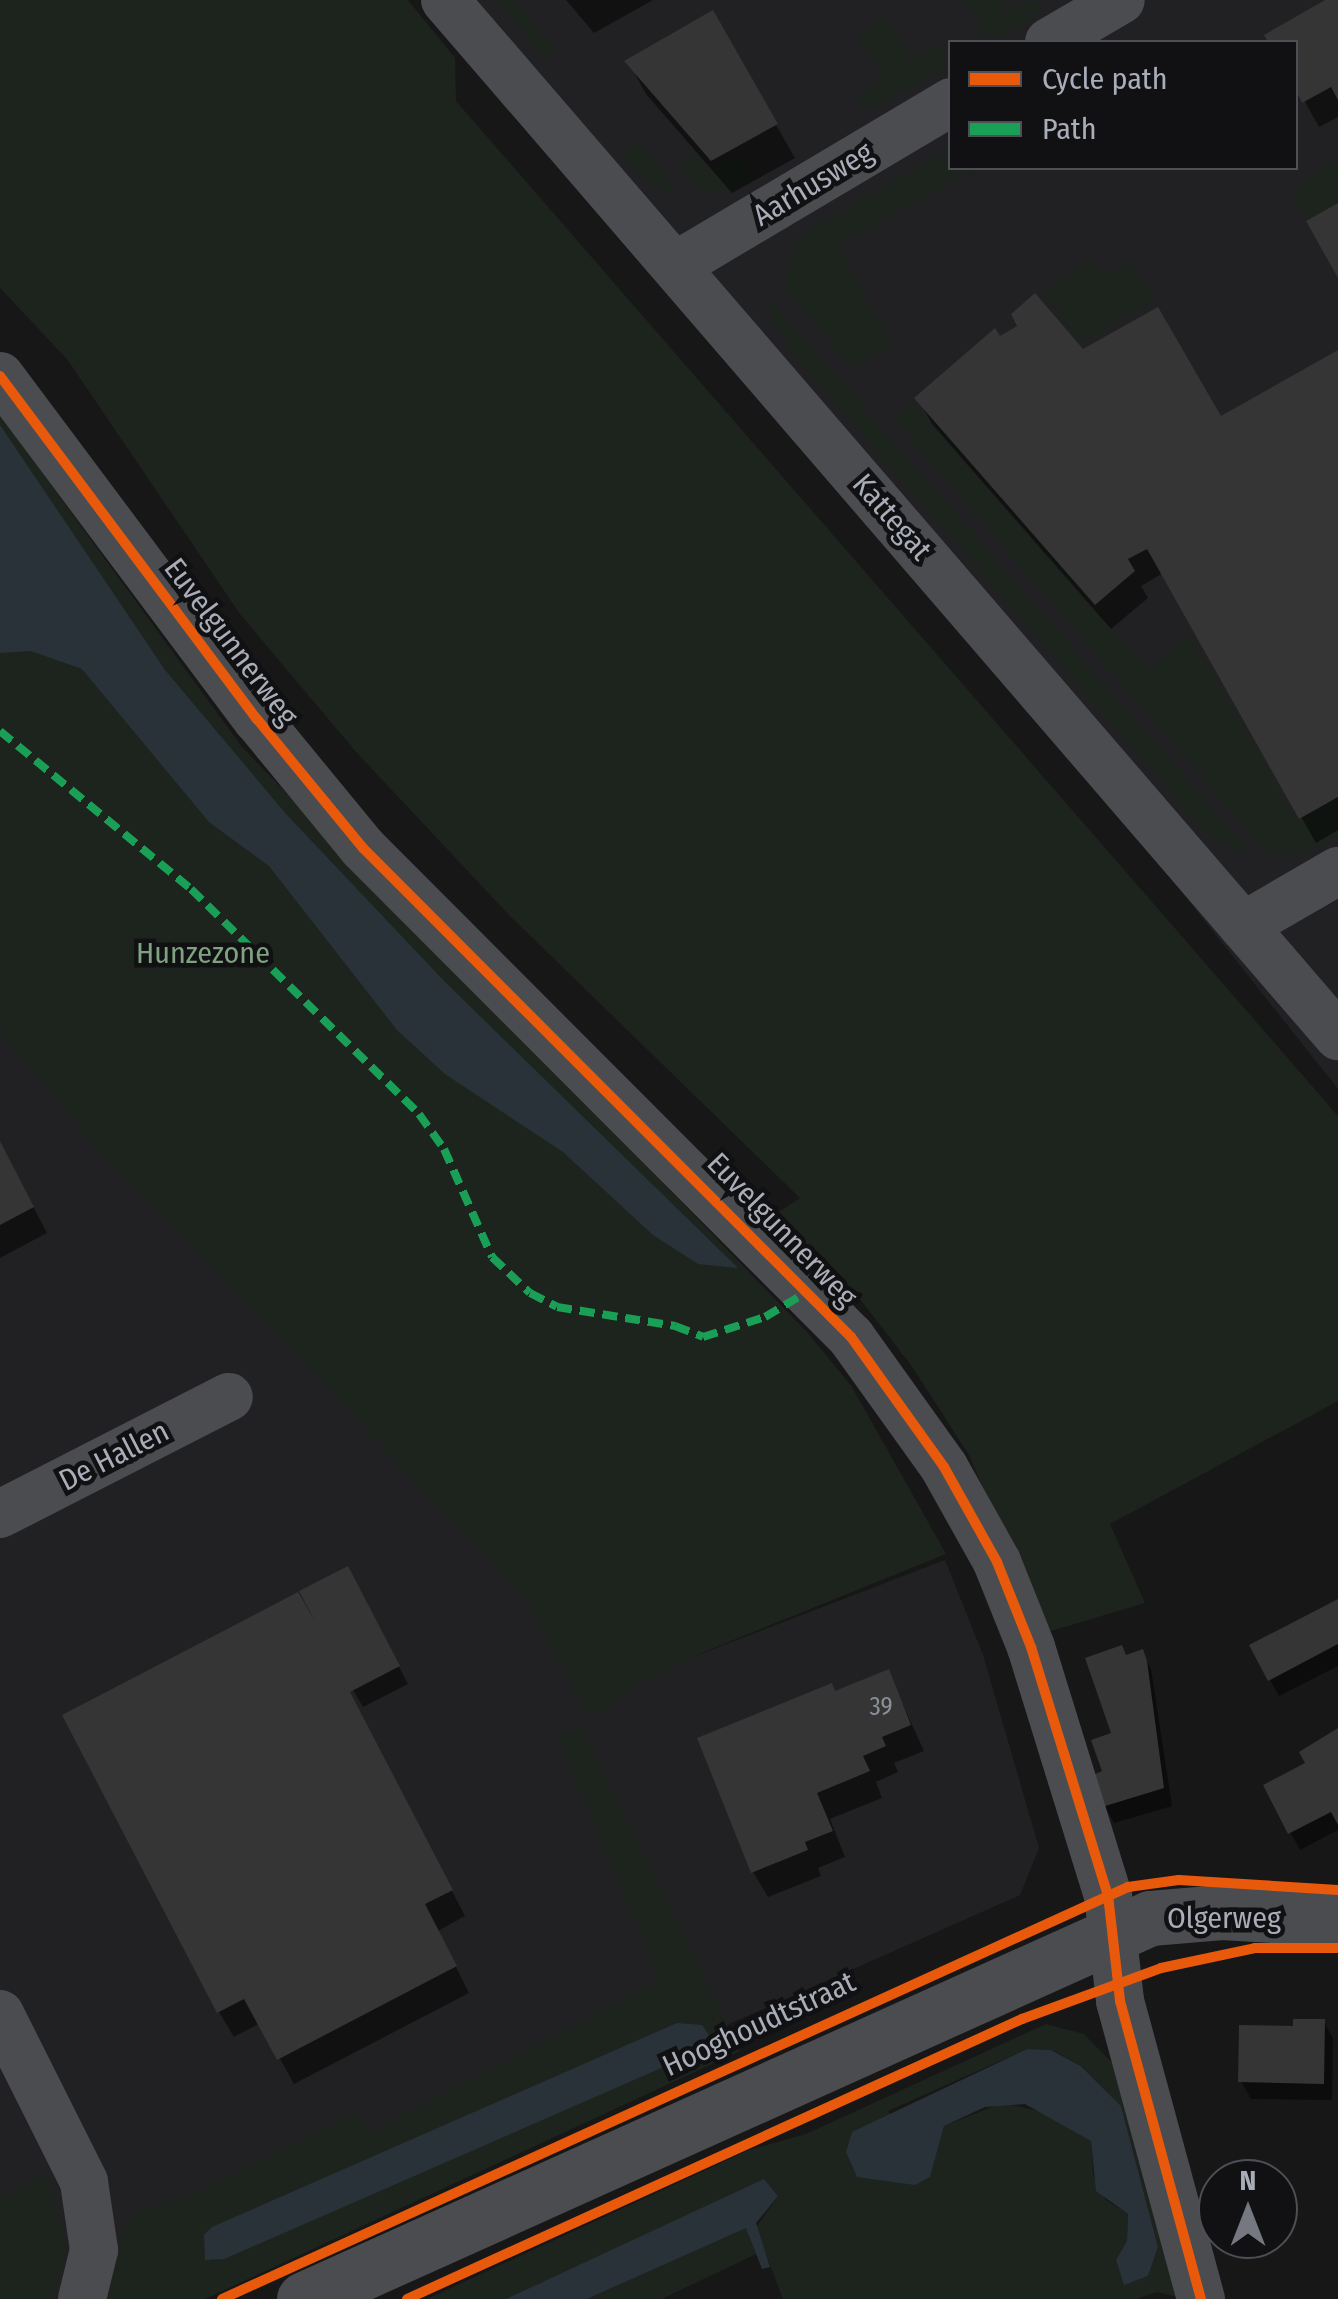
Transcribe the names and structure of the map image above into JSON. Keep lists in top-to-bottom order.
{
  "streets": {
    "street": [
      "Aarhusweg",
      "Kattegat",
      "Euvelgunnerweg",
      "De Hallen",
      "Olgerweg",
      "Hooghoudtstraat"
    ]
  },
  "crossings": [
    ["Aarhusweg", "Kattegat"],
    ["Euvelgunnerweg", "Olgerweg"],
    ["Euvelgunnerweg", "Hooghoudtstraat"],
    ["Olgerweg", "Hooghoudtstraat"]
  ],
  "parks": ["Hunzezone"],
  "house_numbers": ["39"],
  "legend": ["Cycle path", "Path"],
  "north": "top"
}
